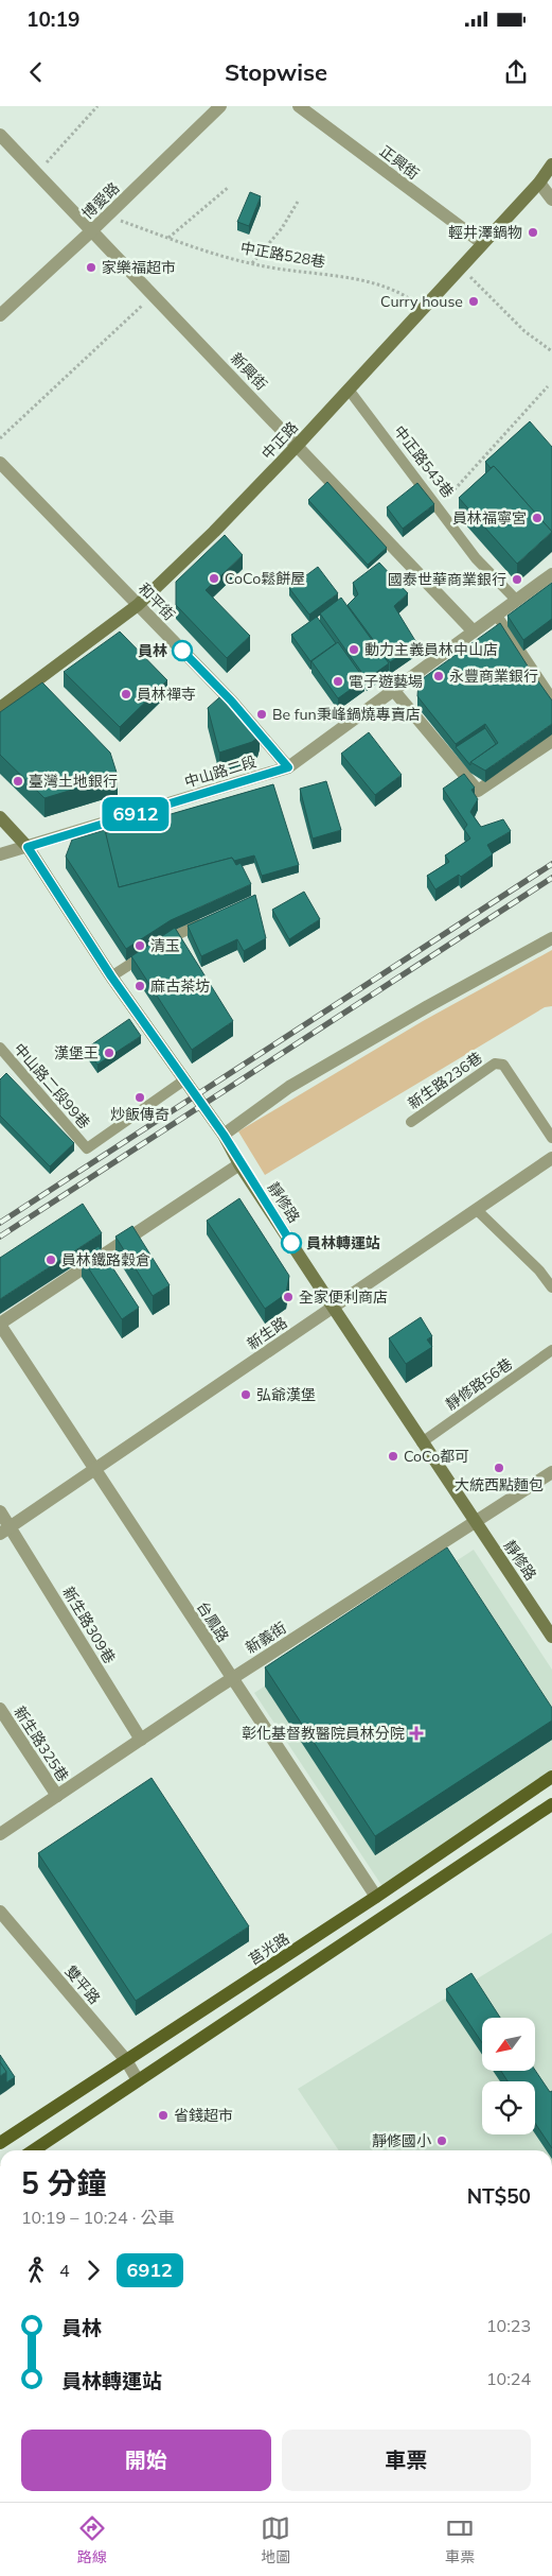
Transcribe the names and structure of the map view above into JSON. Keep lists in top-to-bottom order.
{
  "streets": {
    "main road": ["莒光路"],
    "street": [
      "正興街",
      "博愛路",
      "新興街",
      "中正路",
      "和平街",
      "中山路二段",
      "靜修路",
      "新生路",
      "台鳳路",
      "新生路309巷",
      "新義街",
      "新生路325巷",
      "雙平路"
    ],
    "lane": [
      "中正路543巷",
      "新生路236巷",
      "中山路二段99巷",
      "靜修路56巷"
    ],
    "path": ["中正路528巷"]
  },
  "crossings": [
    ["正興街", "中正路"],
    ["博愛路", "中正路528巷"],
    ["博愛路", "新興街"],
    ["中正路528巷", "中正路"],
    ["新興街", "中正路"],
    ["新興街", "中山路二段"],
    ["中正路", "中正路543巷"],
    ["中正路", "和平街"],
    ["中正路543巷", "中山路二段"],
    ["和平街", "中山路二段"],
    ["中山路二段", "靜修路"],
    ["中山路二段99巷", "靜修路"],
    ["靜修路", "新生路"],
    ["靜修路", "靜修路56巷"],
    ["靜修路", "新義街"],
    ["新生路", "台鳳路"],
    ["新生路", "新生路309巷"],
    ["台鳳路", "新義街"],
    ["台鳳路", "莒光路"],
    ["新生路309巷", "新義街"],
    ["新義街", "新生路325巷"],
    ["莒光路", "雙平路"]
  ],
  "places": {
    "other": [
      "輕井澤鍋物",
      "家樂福超市",
      "Curry house",
      "員林福寧宮",
      "CoCo鬆餅屋",
      "國泰世華商業銀行",
      "動力主義員林中山店",
      "員林",
      "永豐商業銀行",
      "電子遊藝場",
      "員林禪寺",
      "Be fun秉峰鍋燒專賣店",
      "臺灣土地銀行",
      "清玉",
      "麻古茶坊",
      "漢堡王",
      "炒飯傳奇",
      "員林轉運站",
      "員林鐵路穀倉",
      "全家便利商店",
      "弘爺漢堡",
      "CoCo都可",
      "大統西點麵包",
      "省錢超市",
      "靜修國小"
    ],
    "health": ["彰化基督教醫院員林分院"]
  },
  "lines": ["bus line 6912"],
  "north": "bottom left",
  "page": {
    "status": "10:19",
    "header": "Stopwise",
    "on_map": "6912",
    "heading": ["5 分鐘", "10:19 – 10:24 · 公車", "NT$50"],
    "legs": ["4", "6912"],
    "list": [
      {
        "name": "員林",
        "value": "10:23"
      },
      {
        "name": "員林轉運站",
        "value": "10:24"
      }
    ],
    "buttons": ["開始", "車票"],
    "tabs": ["路線", "地圖", "車票"]
  }
}
